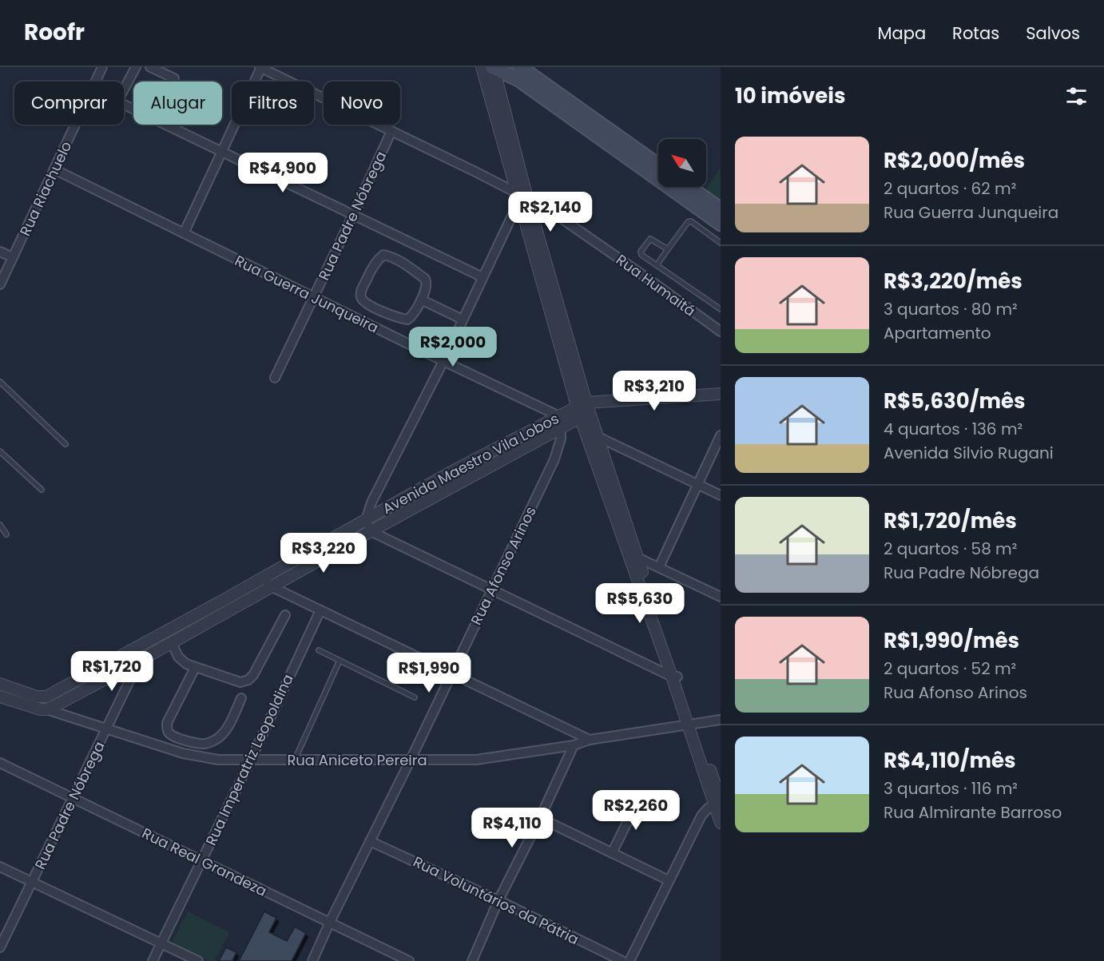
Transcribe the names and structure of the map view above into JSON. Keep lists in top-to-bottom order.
{
  "streets": {
    "street": [
      "Rua Riachuelo",
      "Rua Padre Nóbrega",
      "Rua Humaitá",
      "Rua Guerra Junqueira",
      "Avenida Maestro Vila Lobos",
      "Rua Afonso Arinos",
      "Rua Imperatriz Leopoldina",
      "Rua Aniceto Pereira",
      "Rua Real Grandeza",
      "Rua Voluntários da Pátria"
    ]
  },
  "crossings": [
    ["Rua Riachuelo", "Rua Guerra Junqueira"],
    ["Rua Padre Nóbrega", "Rua Humaitá"],
    ["Rua Padre Nóbrega", "Rua Guerra Junqueira"],
    ["Rua Padre Nóbrega", "Rua Aniceto Pereira"],
    ["Rua Padre Nóbrega", "Rua Real Grandeza"],
    ["Rua Guerra Junqueira", "Avenida Maestro Vila Lobos"],
    ["Rua Afonso Arinos", "Rua Aniceto Pereira"],
    ["Rua Afonso Arinos", "Rua Real Grandeza"],
    ["Rua Afonso Arinos", "Rua Voluntários da Pátria"],
    ["Rua Imperatriz Leopoldina", "Rua Aniceto Pereira"],
    ["Rua Imperatriz Leopoldina", "Rua Real Grandeza"]
  ],
  "north": "top left",
  "page": {
    "header": "Roofr",
    "nav": ["Mapa", "Rotas", "Salvos"],
    "heading": "10 imóveis",
    "chip": [
      "Comprar",
      "Alugar",
      "Filtros",
      "Novo"
    ],
    "list": [
      {
        "name": "R$2,000/mês",
        "note": "2 quartos · 62 m² · Rua Guerra Junqueira"
      },
      {
        "name": "R$3,220/mês",
        "note": "3 quartos · 80 m² · Apartamento"
      },
      {
        "name": "R$5,630/mês",
        "note": "4 quartos · 136 m² · Avenida Silvio Rugani"
      },
      {
        "name": "R$1,720/mês",
        "note": "2 quartos · 58 m² · Rua Padre Nóbrega"
      },
      {
        "name": "R$1,990/mês",
        "note": "2 quartos · 52 m² · Rua Afonso Arinos"
      },
      {
        "name": "R$4,110/mês",
        "note": "3 quartos · 116 m² · Rua Almirante Barroso"
      }
    ],
    "price": [
      "R$4,900",
      "R$2,140",
      "R$2,000",
      "R$3,210",
      "R$3,220",
      "R$5,630",
      "R$1,720",
      "R$1,990",
      "R$2,260",
      "R$4,110"
    ]
  }
}
